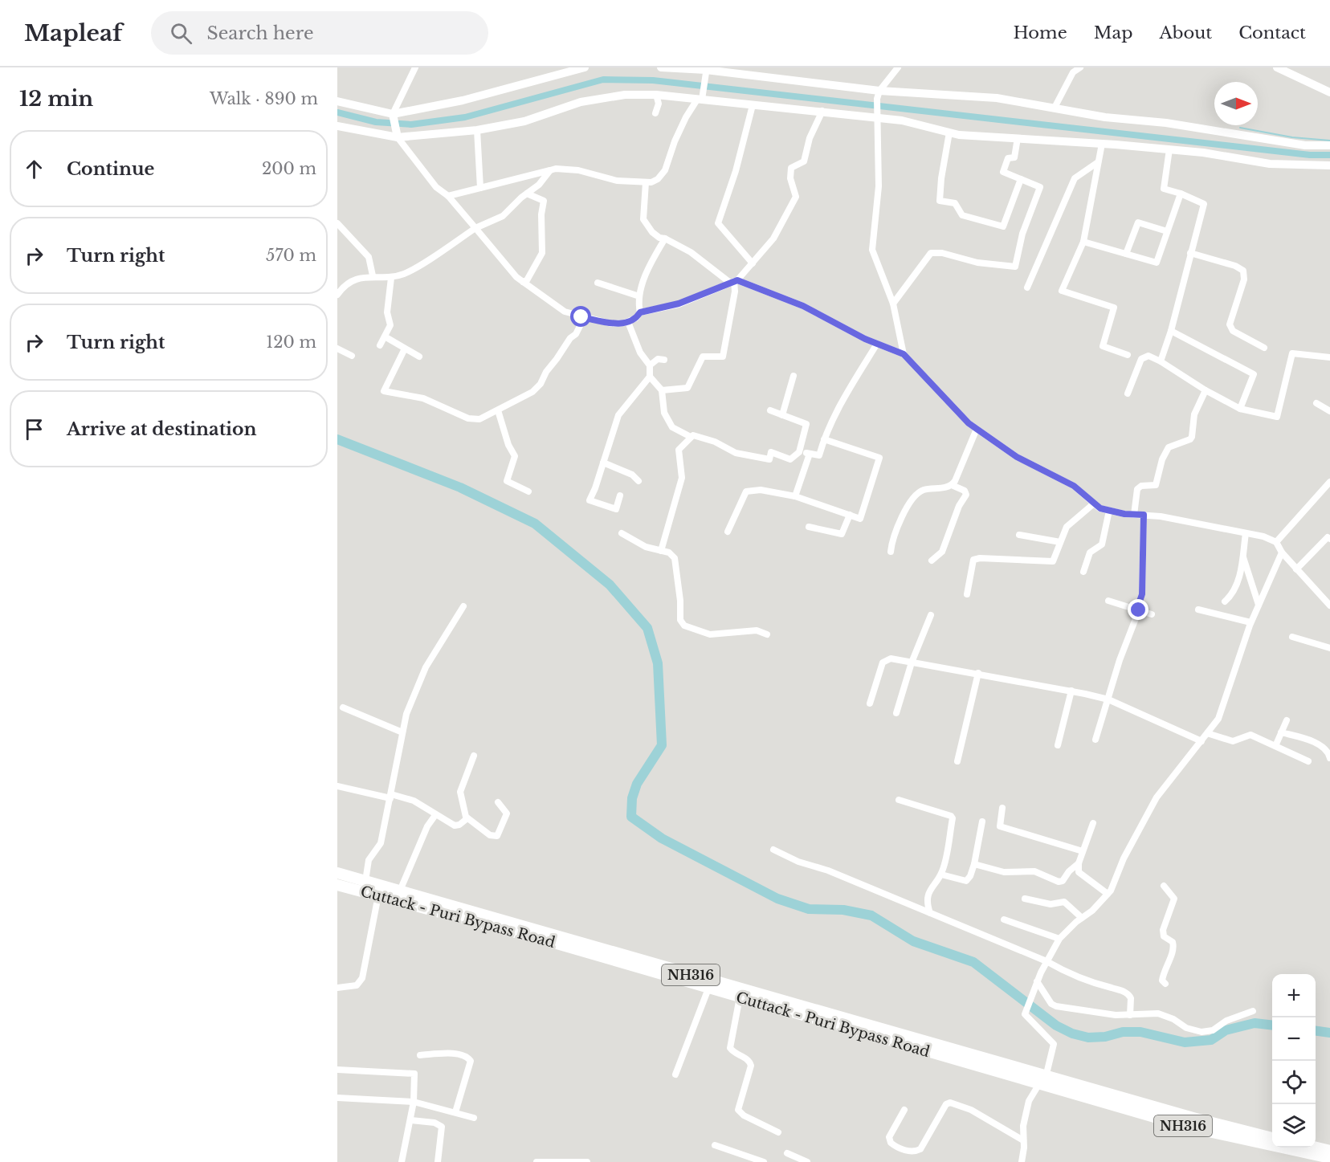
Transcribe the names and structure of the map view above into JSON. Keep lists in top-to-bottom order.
{
  "streets": {
    "highway": ["Cuttack - Puri Bypass Road", "NH316"]
  },
  "north": "right",
  "page": {
    "header": "Mapleaf",
    "search": "Search here",
    "nav": [
      "Home",
      "Map",
      "About",
      "Contact"
    ],
    "heading": ["12 min", "Walk · 890 m"],
    "list": [
      ["Continue", "200 m"],
      ["Turn right", "570 m"],
      ["Turn right", "120 m"],
      "Arrive at destination"
    ],
    "map_buttons": ["+", "−"]
  }
}
